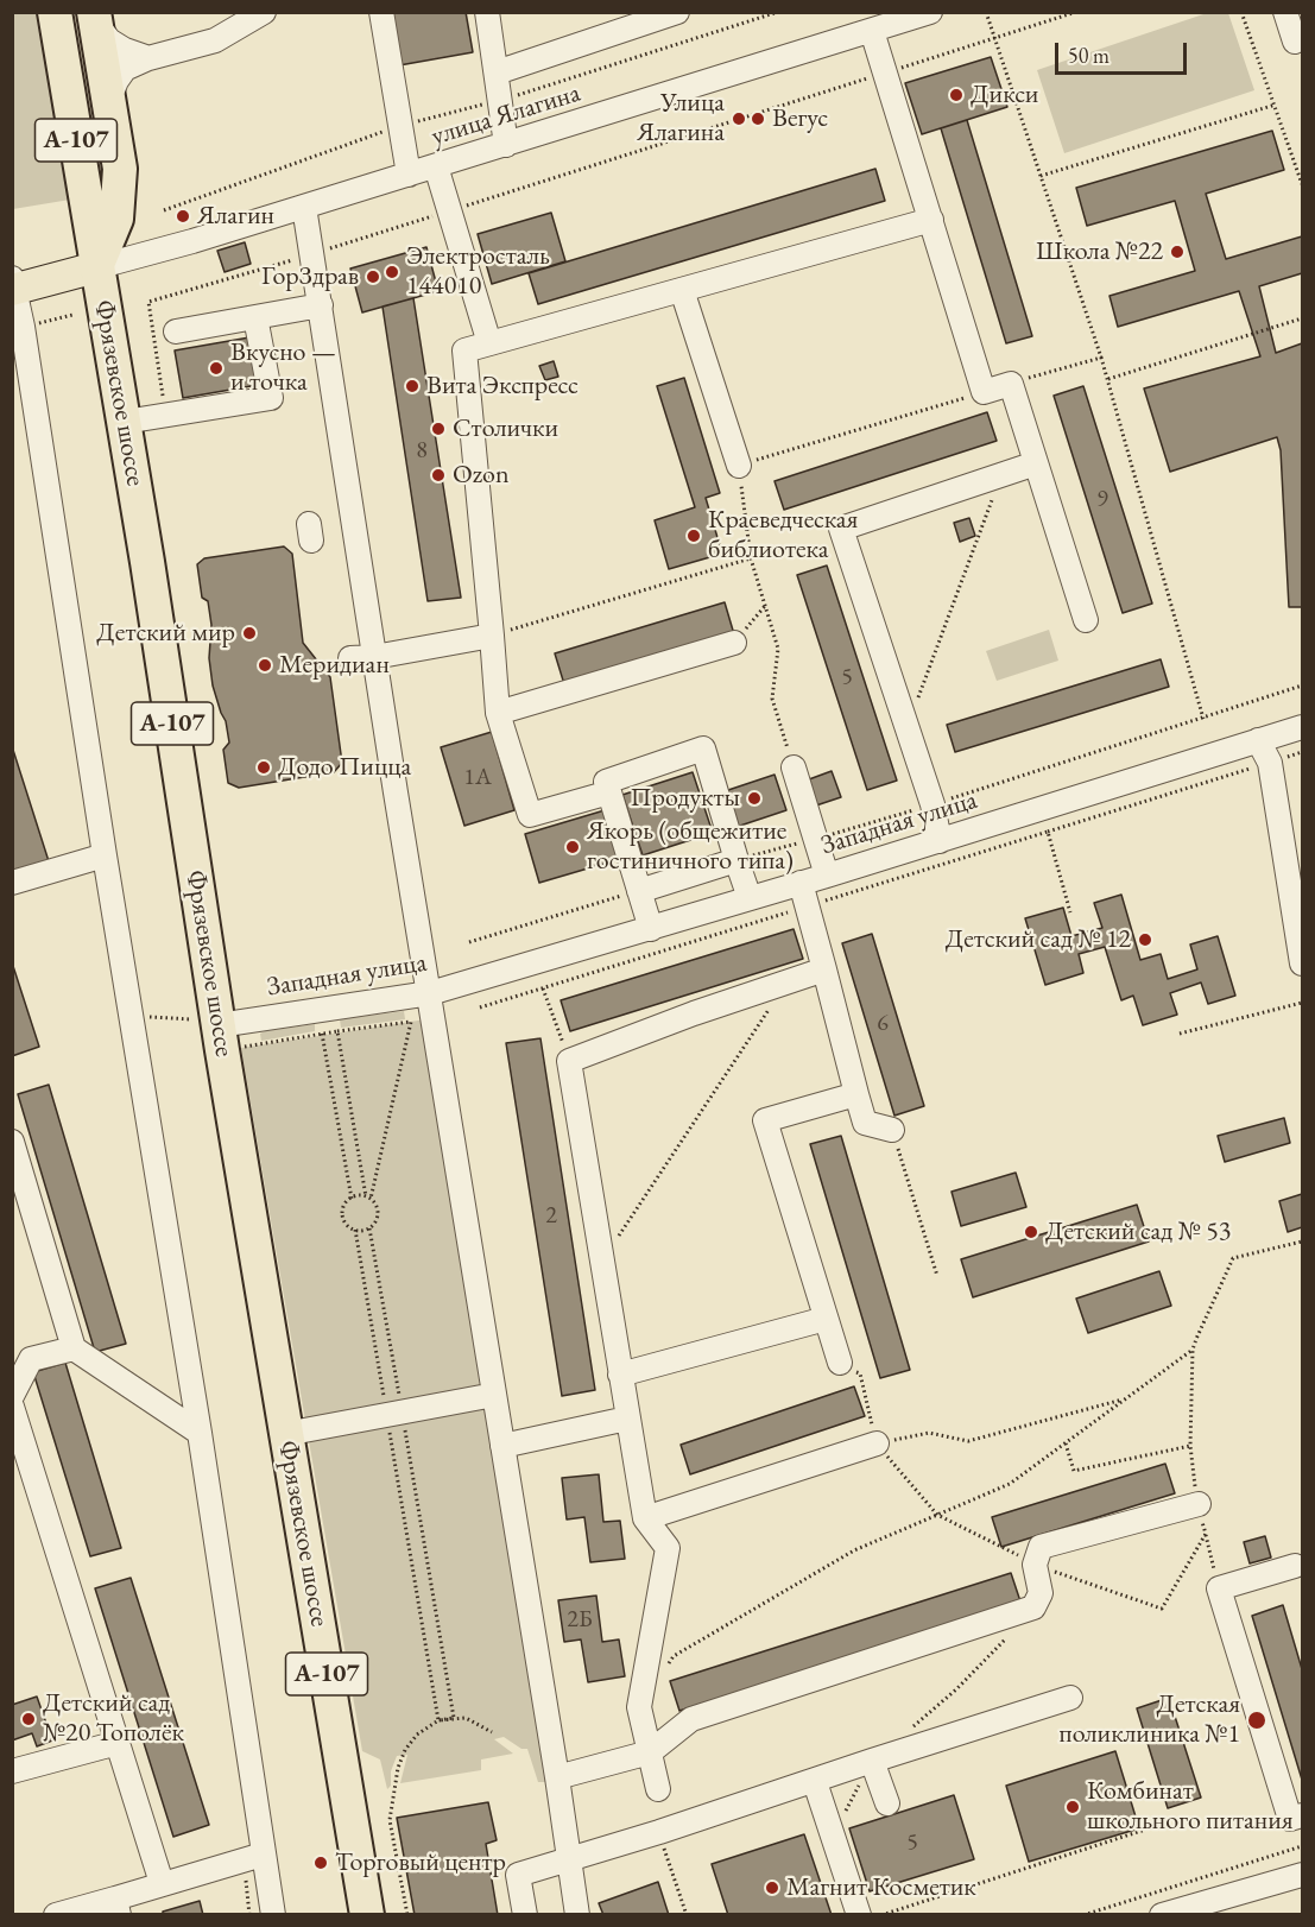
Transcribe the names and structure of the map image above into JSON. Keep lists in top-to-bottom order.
{
  "streets": {
    "highway": ["А-107", "Фрязевское шоссе"],
    "street": ["улица Ялагина", "Западная улица"]
  },
  "crossings": [
    ["улица Ялагина", "Фрязевское шоссе"],
    ["Фрязевское шоссе", "Западная улица"]
  ],
  "places": [
    "Дикси",
    "Улица Ялагина",
    "Вегус",
    "Ялагин",
    "Школа №22",
    "Электросталь 144010",
    "ГорЗдрав",
    "Вкусно — и точка",
    "Вита Экспресс",
    "Столички",
    "Ozon",
    "Краеведческая библиотека",
    "Детский мир",
    "Меридиан",
    "Додо Пицца",
    "Продукты",
    "Якорь (общежитие гостиничного типа)",
    "Детский сад № 12",
    "Детский сад № 53",
    "Детский сад №20 Тополёк",
    "Детская поликлиника №1",
    "Комбинат школьного питания",
    "Торговый центр",
    "Магнит Косметик"
  ],
  "house_numbers": [
    "8",
    "9",
    "5",
    "1А",
    "6",
    "2",
    "2Б",
    "5"
  ],
  "scale_bar": "50 m"
}
